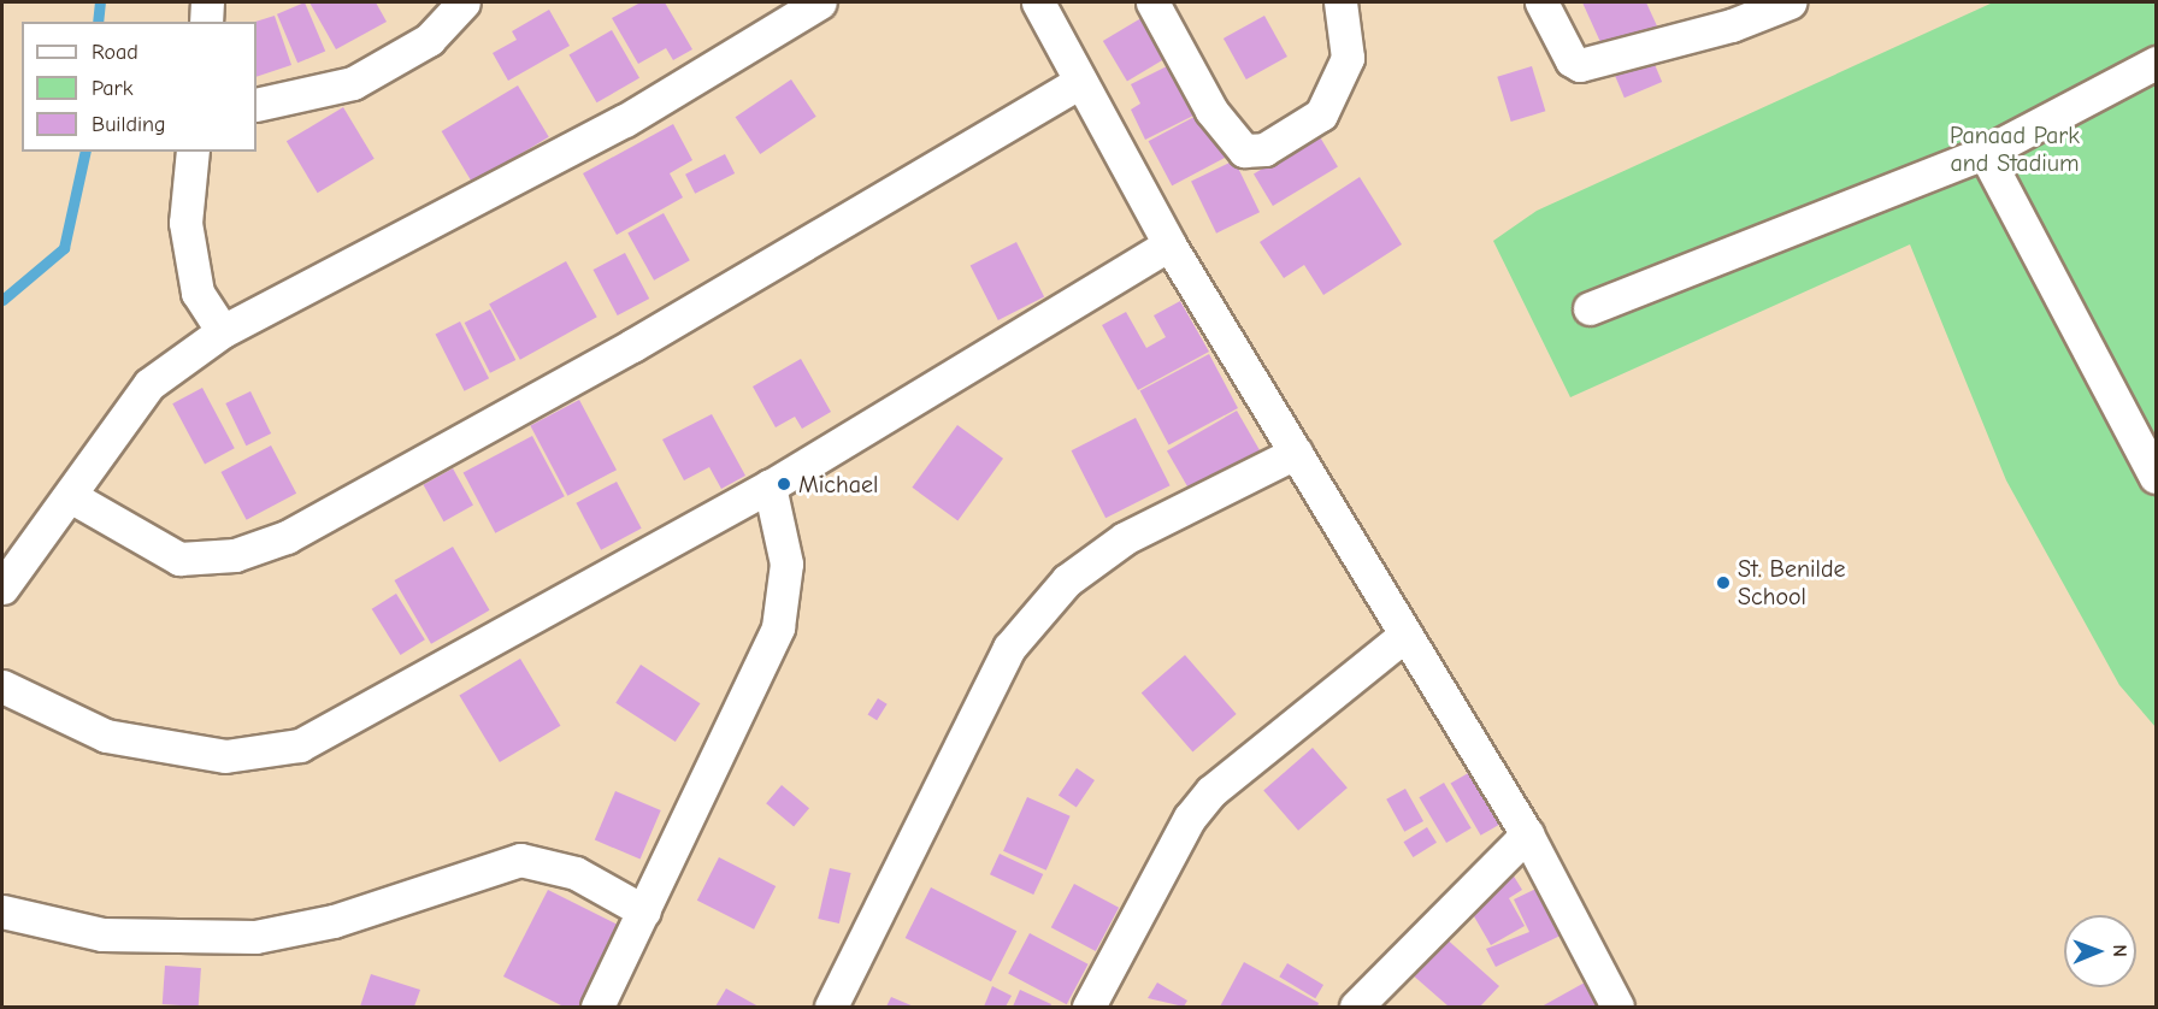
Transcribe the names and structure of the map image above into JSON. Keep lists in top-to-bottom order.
{
  "parks": ["Panaad Park and Stadium"],
  "places": ["Michael", "St. Benilde School"],
  "legend": ["Road", "Park", "Building"],
  "north": "right"
}
